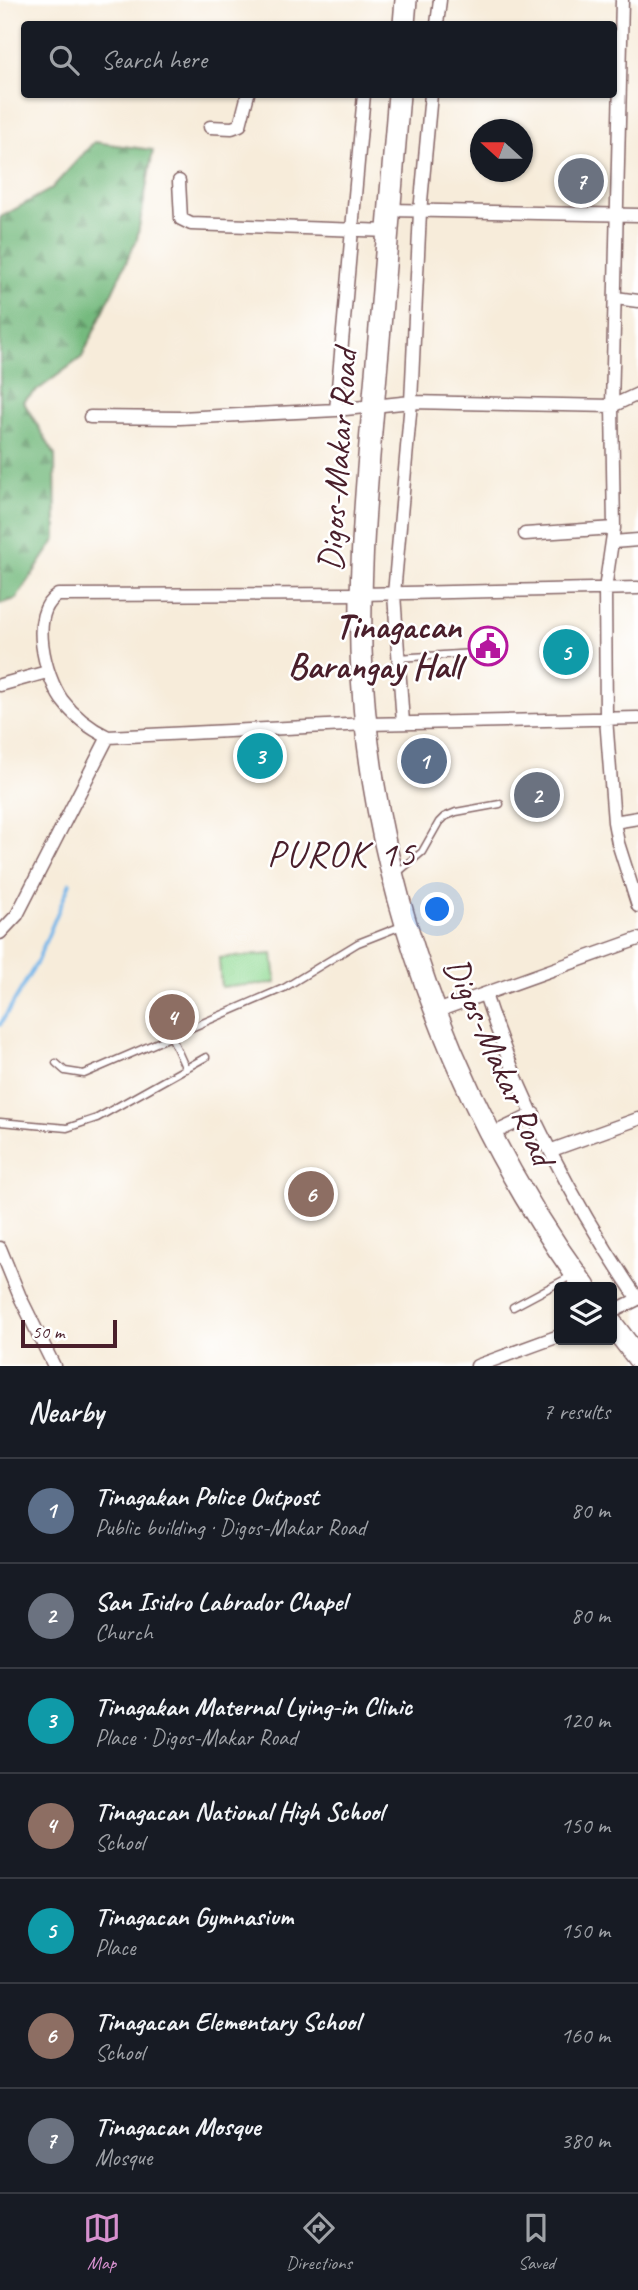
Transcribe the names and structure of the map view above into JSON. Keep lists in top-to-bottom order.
{
  "streets": {
    "highway": ["Digos-Makar Road"]
  },
  "districts": ["PUROK 15"],
  "places": {
    "public building": ["Tinagacan Barangay Hall"]
  },
  "scale_bar": "50 m",
  "north": "left",
  "page": {
    "search": "Search here",
    "pins": [
      "7",
      "5",
      "3",
      "1",
      "2",
      "4",
      "6"
    ],
    "scale": "50 m",
    "heading": ["Nearby", "7 results"],
    "list": [
      {
        "mark": "1",
        "name": "Tinagakan Police Outpost",
        "note": "Public building · Digos-Makar Road",
        "value": "80 m"
      },
      {
        "mark": "2",
        "name": "San Isidro Labrador Chapel",
        "note": "Church",
        "value": "80 m"
      },
      {
        "mark": "3",
        "name": "Tinagakan Maternal Lying-in Clinic",
        "note": "Place · Digos-Makar Road",
        "value": "120 m"
      },
      {
        "mark": "4",
        "name": "Tinagacan National High School",
        "note": "School",
        "value": "150 m"
      },
      {
        "mark": "5",
        "name": "Tinagacan Gymnasium",
        "note": "Place",
        "value": "150 m"
      },
      {
        "mark": "6",
        "name": "Tinagacan Elementary School",
        "note": "School",
        "value": "160 m"
      },
      {
        "mark": "7",
        "name": "Tinagacan Mosque",
        "note": "Mosque",
        "value": "380 m"
      }
    ],
    "nav": ["Map", "Directions", "Saved"]
  }
}
